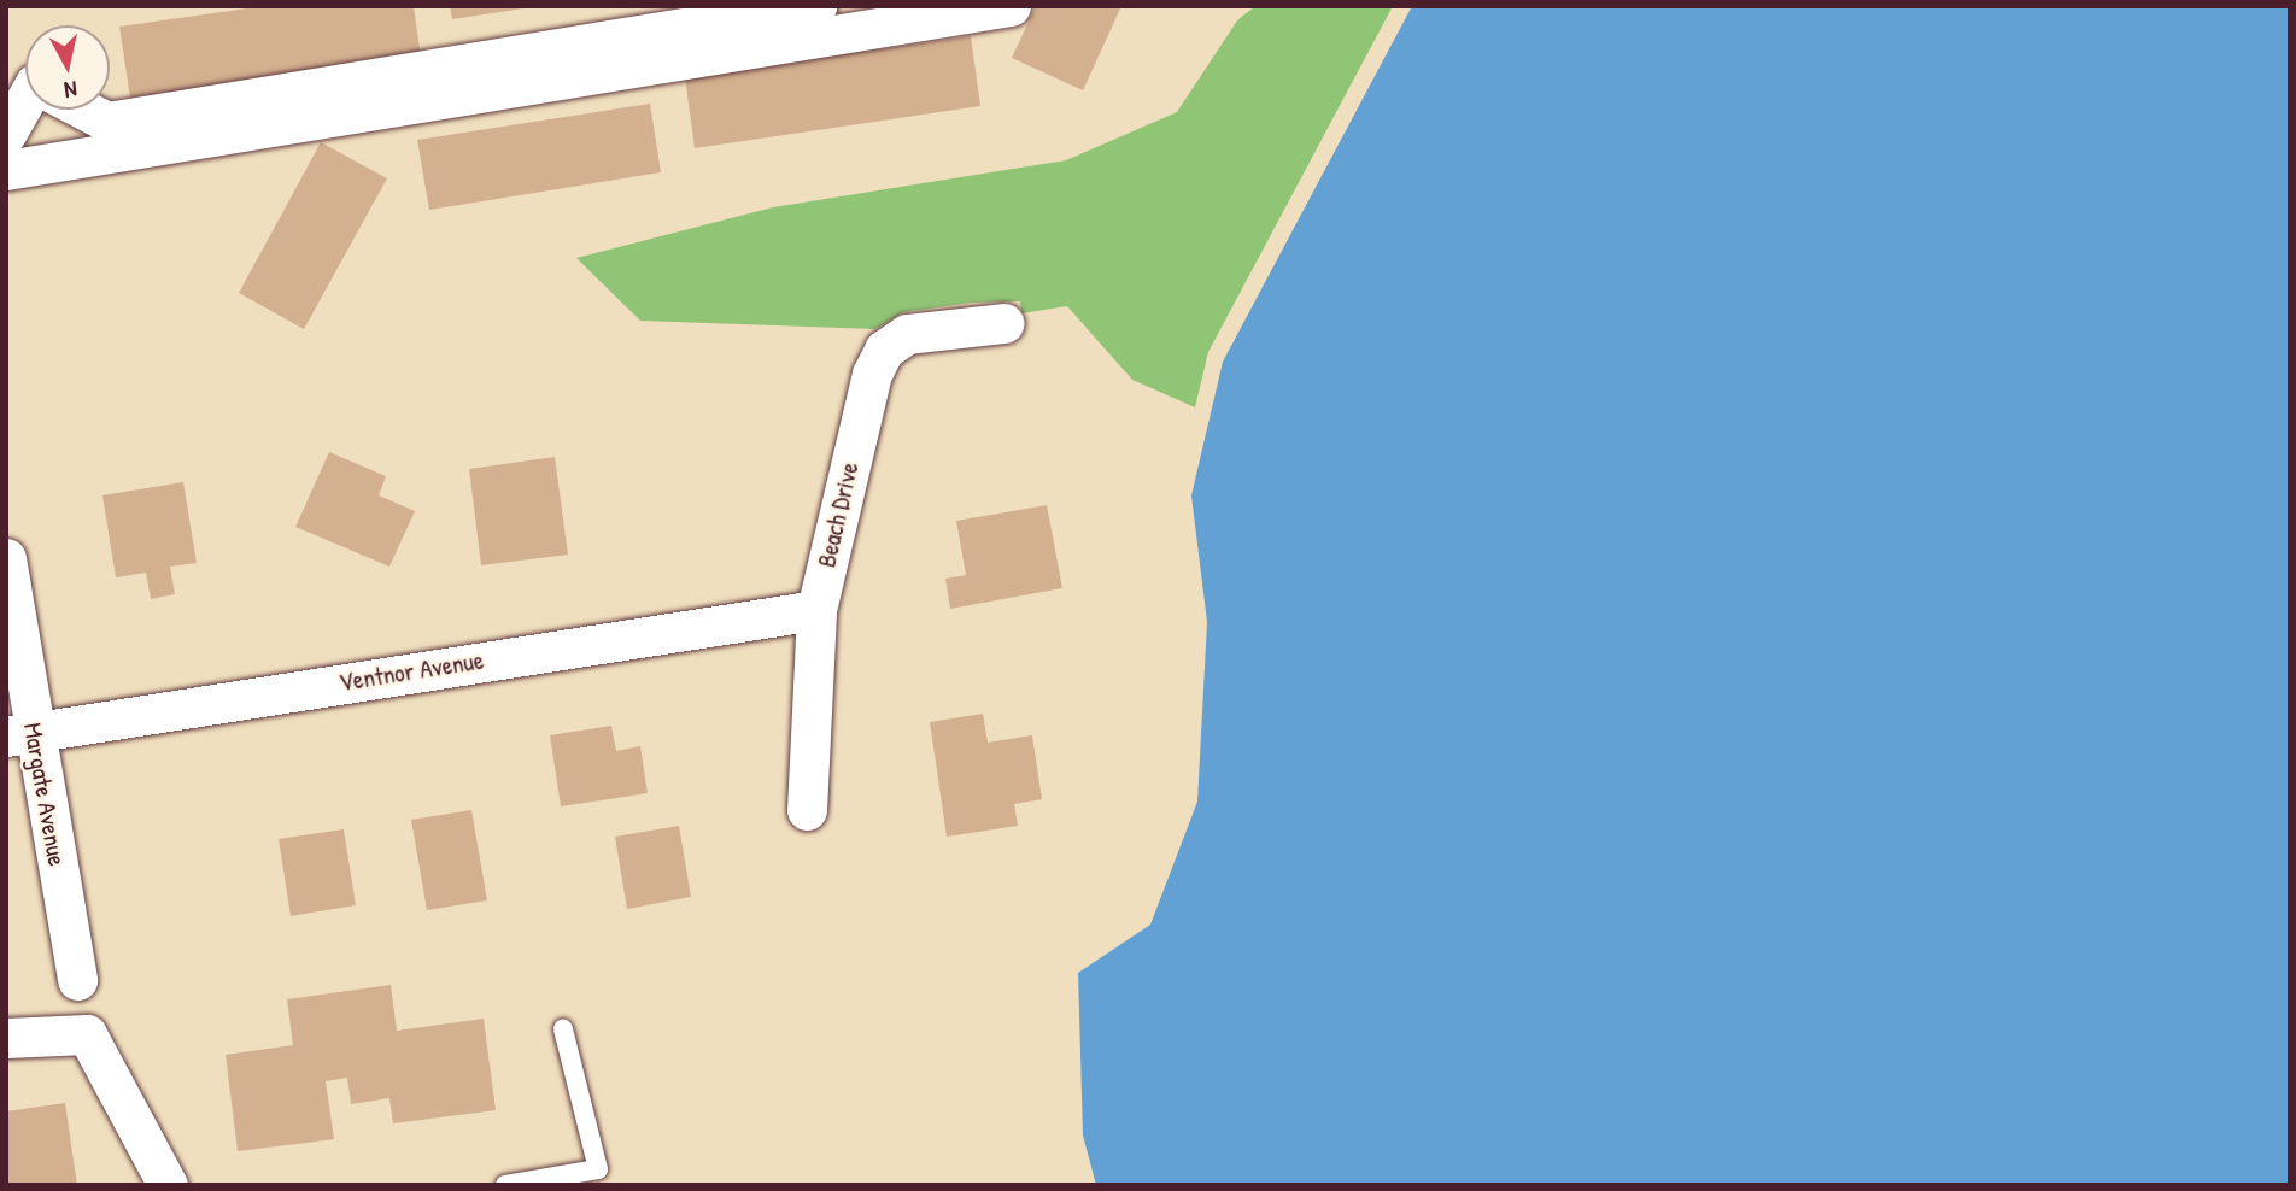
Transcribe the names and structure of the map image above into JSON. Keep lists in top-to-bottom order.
{
  "streets": {
    "street": ["Beach Drive", "Ventnor Avenue", "Margate Avenue"]
  },
  "crossings": [
    ["Beach Drive", "Ventnor Avenue"],
    ["Ventnor Avenue", "Margate Avenue"]
  ],
  "north": "bottom"
}
